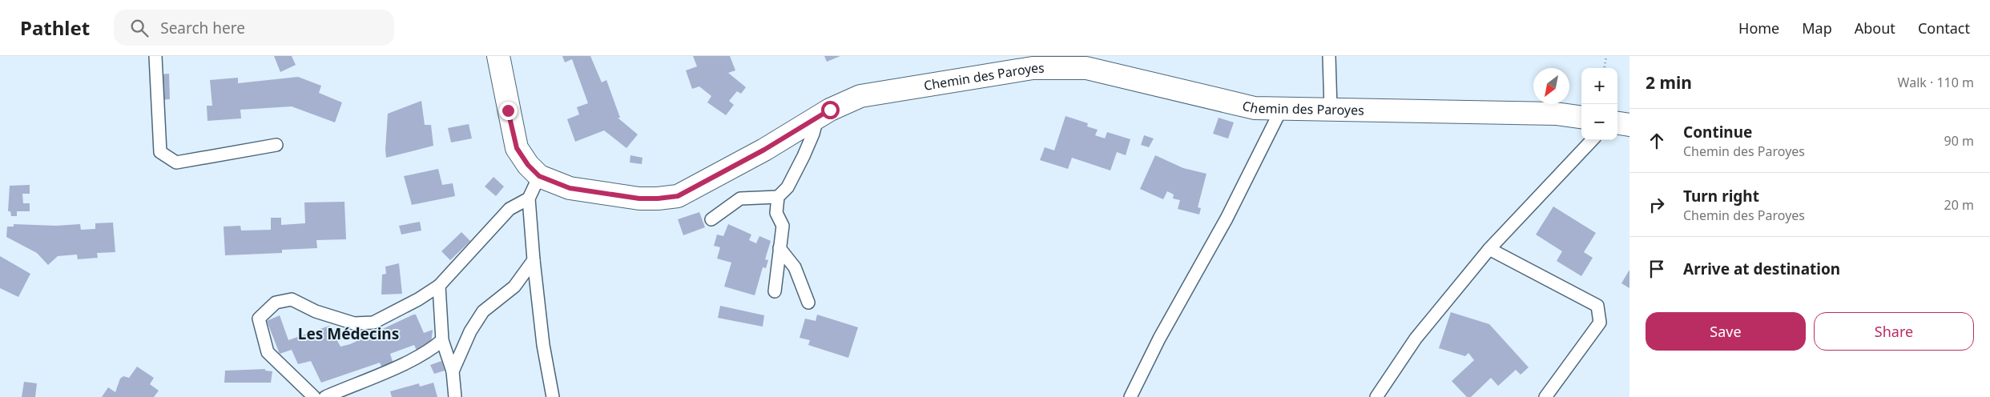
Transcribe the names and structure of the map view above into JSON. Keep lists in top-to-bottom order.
{
  "streets": {
    "street": ["Chemin des Paroyes"]
  },
  "districts": ["Les Médecins"],
  "north": "bottom left",
  "page": {
    "header": "Pathlet",
    "search": "Search here",
    "nav": [
      "Home",
      "Map",
      "About",
      "Contact"
    ],
    "heading": ["2 min", "Walk · 110 m"],
    "map_buttons": ["+", "−"],
    "list": [
      ["Continue", "Chemin des Paroyes", "90 m"],
      ["Turn right", "Chemin des Paroyes", "20 m"],
      "Arrive at destination"
    ],
    "buttons": ["Save", "Share"]
  }
}
